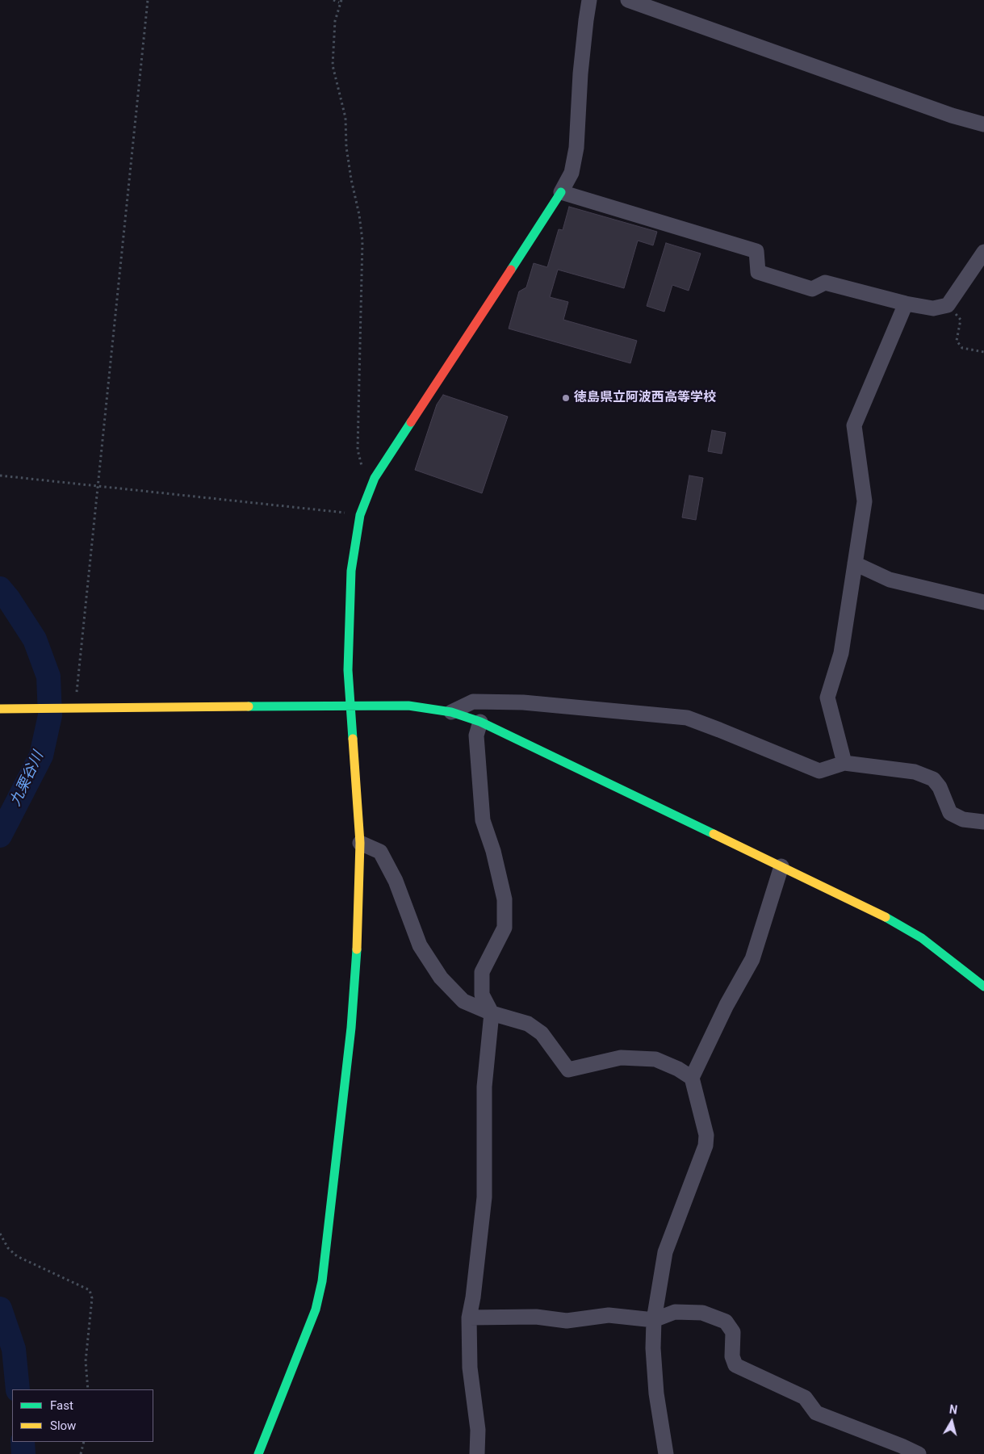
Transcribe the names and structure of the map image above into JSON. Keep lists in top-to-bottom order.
{
  "water": ["九栗谷川"],
  "places": ["徳島県立阿波西高等学校"],
  "legend": ["Fast", "Slow"],
  "north": "top"
}
